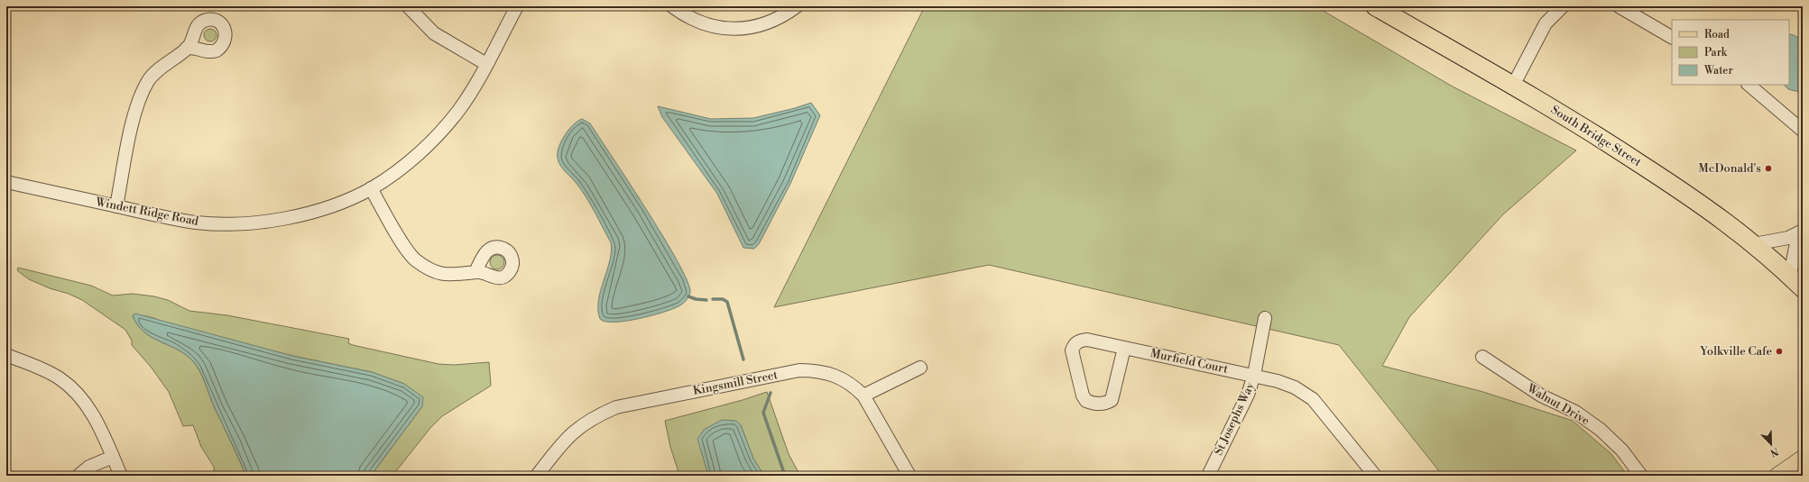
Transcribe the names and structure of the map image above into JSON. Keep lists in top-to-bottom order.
{
  "streets": {
    "highway": ["South Bridge Street"],
    "street": [
      "Windett Ridge Road",
      "Murfield Court",
      "Kingsmill Street",
      "Walnut Drive",
      "St Josephs Way"
    ]
  },
  "crossings": [
    ["Murfield Court", "St Josephs Way"]
  ],
  "places": ["McDonald's", "Yolkville Cafe"],
  "legend": ["Road", "Park", "Water"],
  "north": "bottom right"
}
